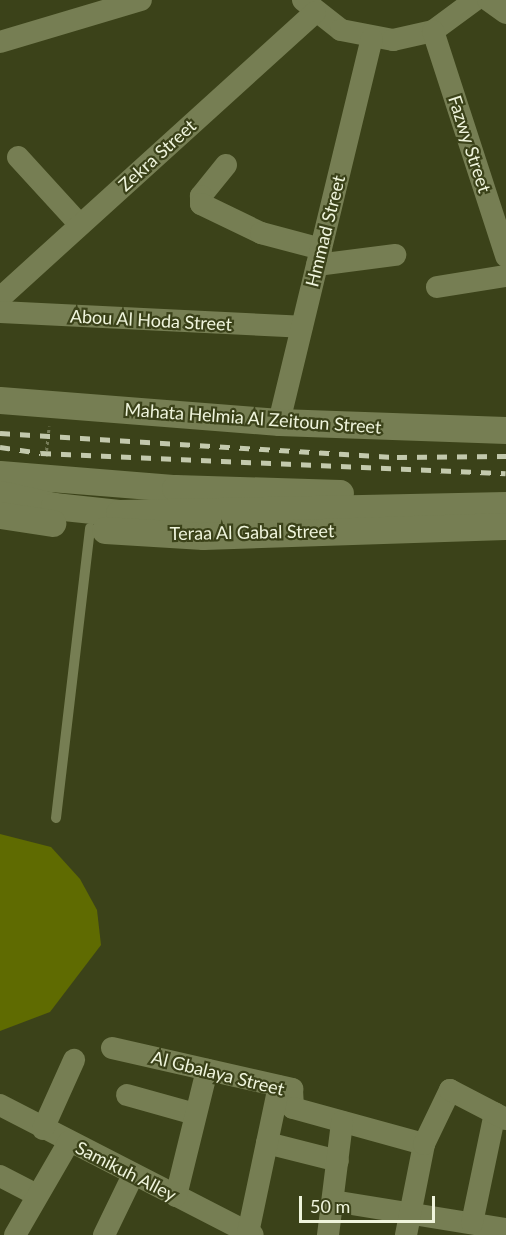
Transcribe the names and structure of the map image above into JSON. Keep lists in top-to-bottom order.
{
  "streets": {
    "street": [
      "Fazwy Street",
      "Zekra Street",
      "Hmmad Street",
      "Abou Al Hoda Street",
      "Mahata Helmia Al Zeitoun Street",
      "Teraa Al Gabal Street",
      "Al Gbalaya Street",
      "Samikuh Alley"
    ]
  },
  "crossings": [
    ["Hmmad Street", "Abou Al Hoda Street"],
    ["Hmmad Street", "Mahata Helmia Al Zeitoun Street"]
  ],
  "scale_bar": "50 m"
}
